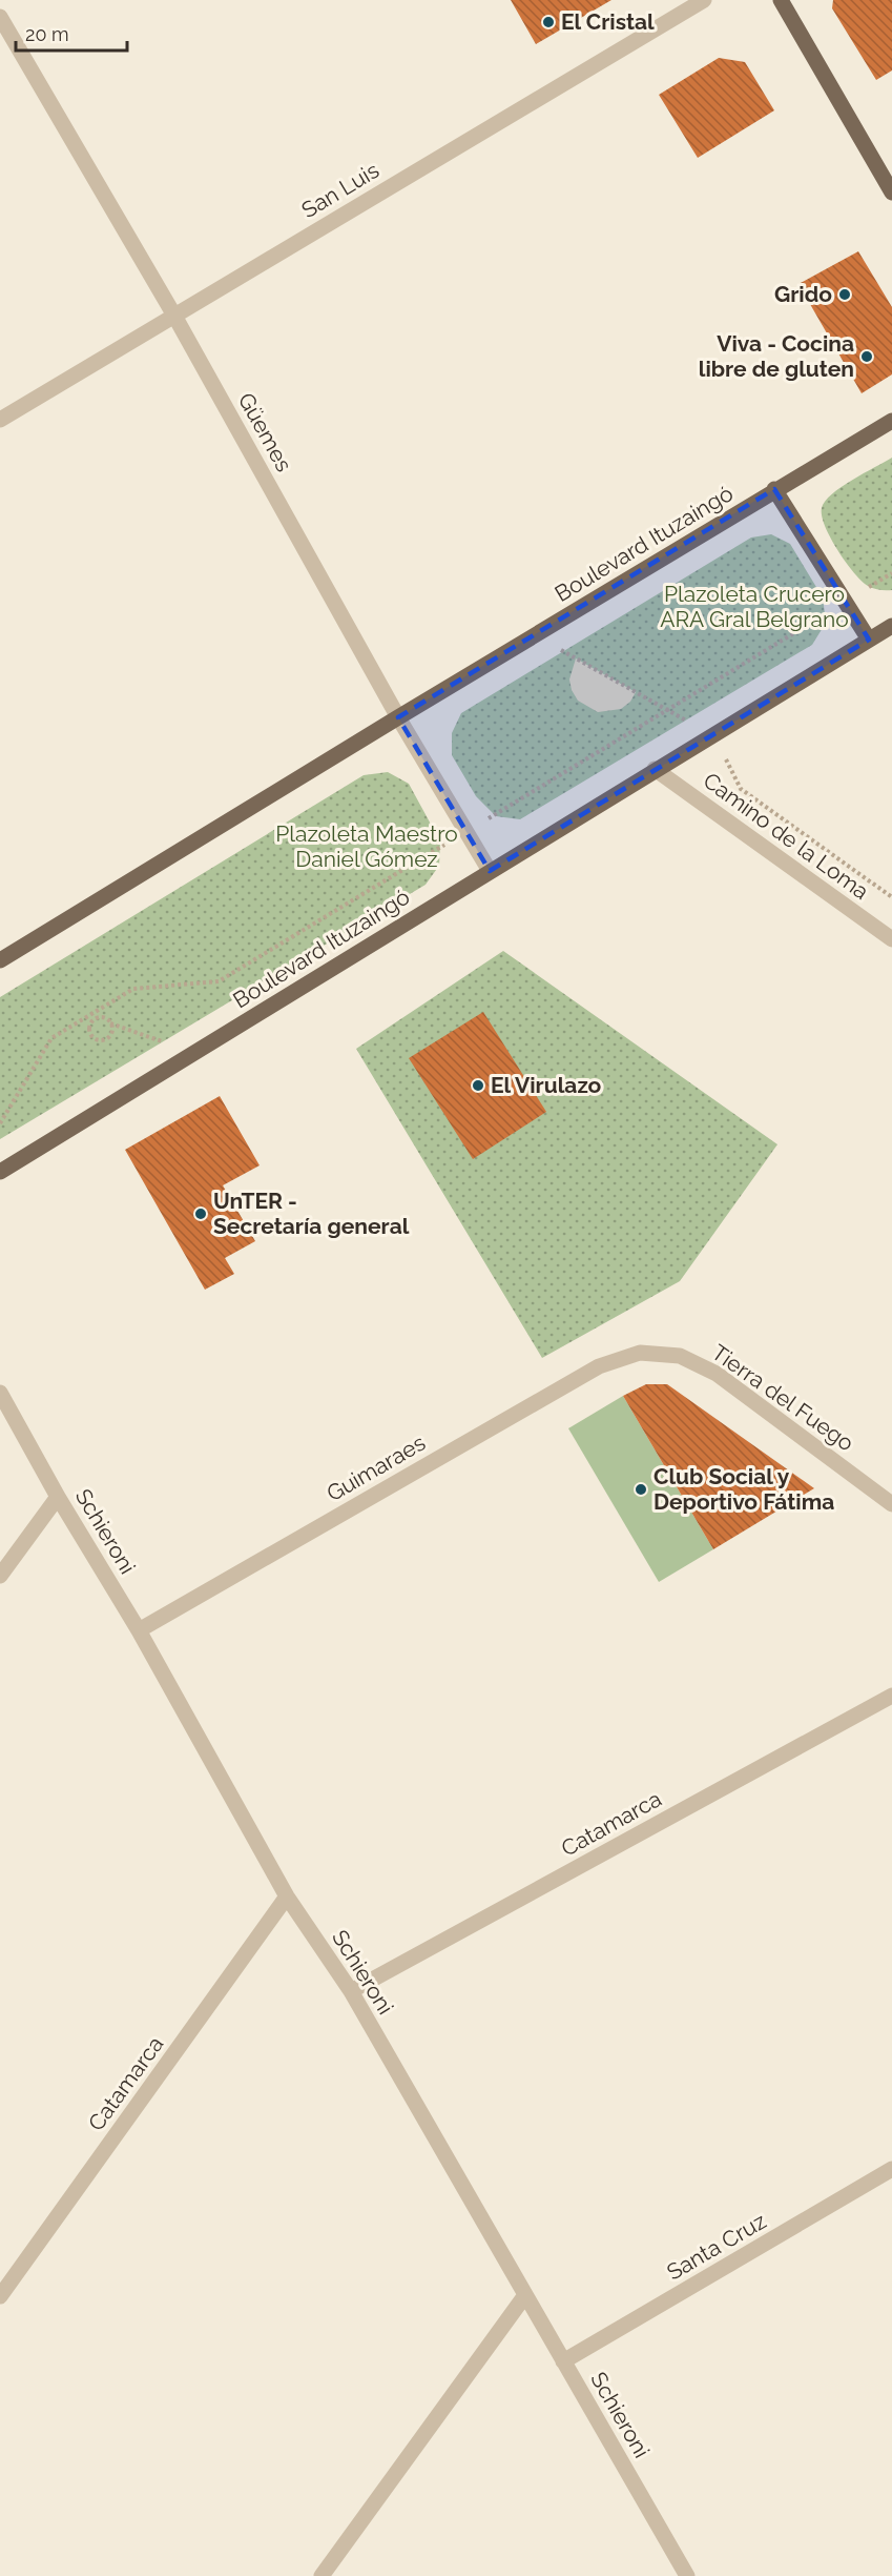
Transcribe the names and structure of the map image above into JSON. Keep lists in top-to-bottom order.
{
  "streets": {
    "main road": ["Boulevard Ituzaingó"],
    "street": [
      "San Luis",
      "Güemes",
      "Camino de la Loma",
      "Tierra del Fuego",
      "Guimaraes",
      "Schieroni",
      "Catamarca",
      "Santa Cruz"
    ]
  },
  "crossings": [
    ["San Luis", "Güemes"],
    ["Güemes", "Boulevard Ituzaingó"],
    ["Boulevard Ituzaingó", "Camino de la Loma"],
    ["Tierra del Fuego", "Guimaraes"],
    ["Guimaraes", "Schieroni"],
    ["Schieroni", "Catamarca"],
    ["Schieroni", "Santa Cruz"]
  ],
  "parks": ["Plazoleta Crucero ARA Gral Belgrano", "Plazoleta Maestro Daniel Gómez"],
  "places": [
    "El Cristal",
    "Grido",
    "Viva - Cocina libre de gluten",
    "El Virulazo",
    "UnTER - Secretaría general",
    "Club Social y Deportivo Fátima"
  ],
  "scale_bar": "20 m"
}
